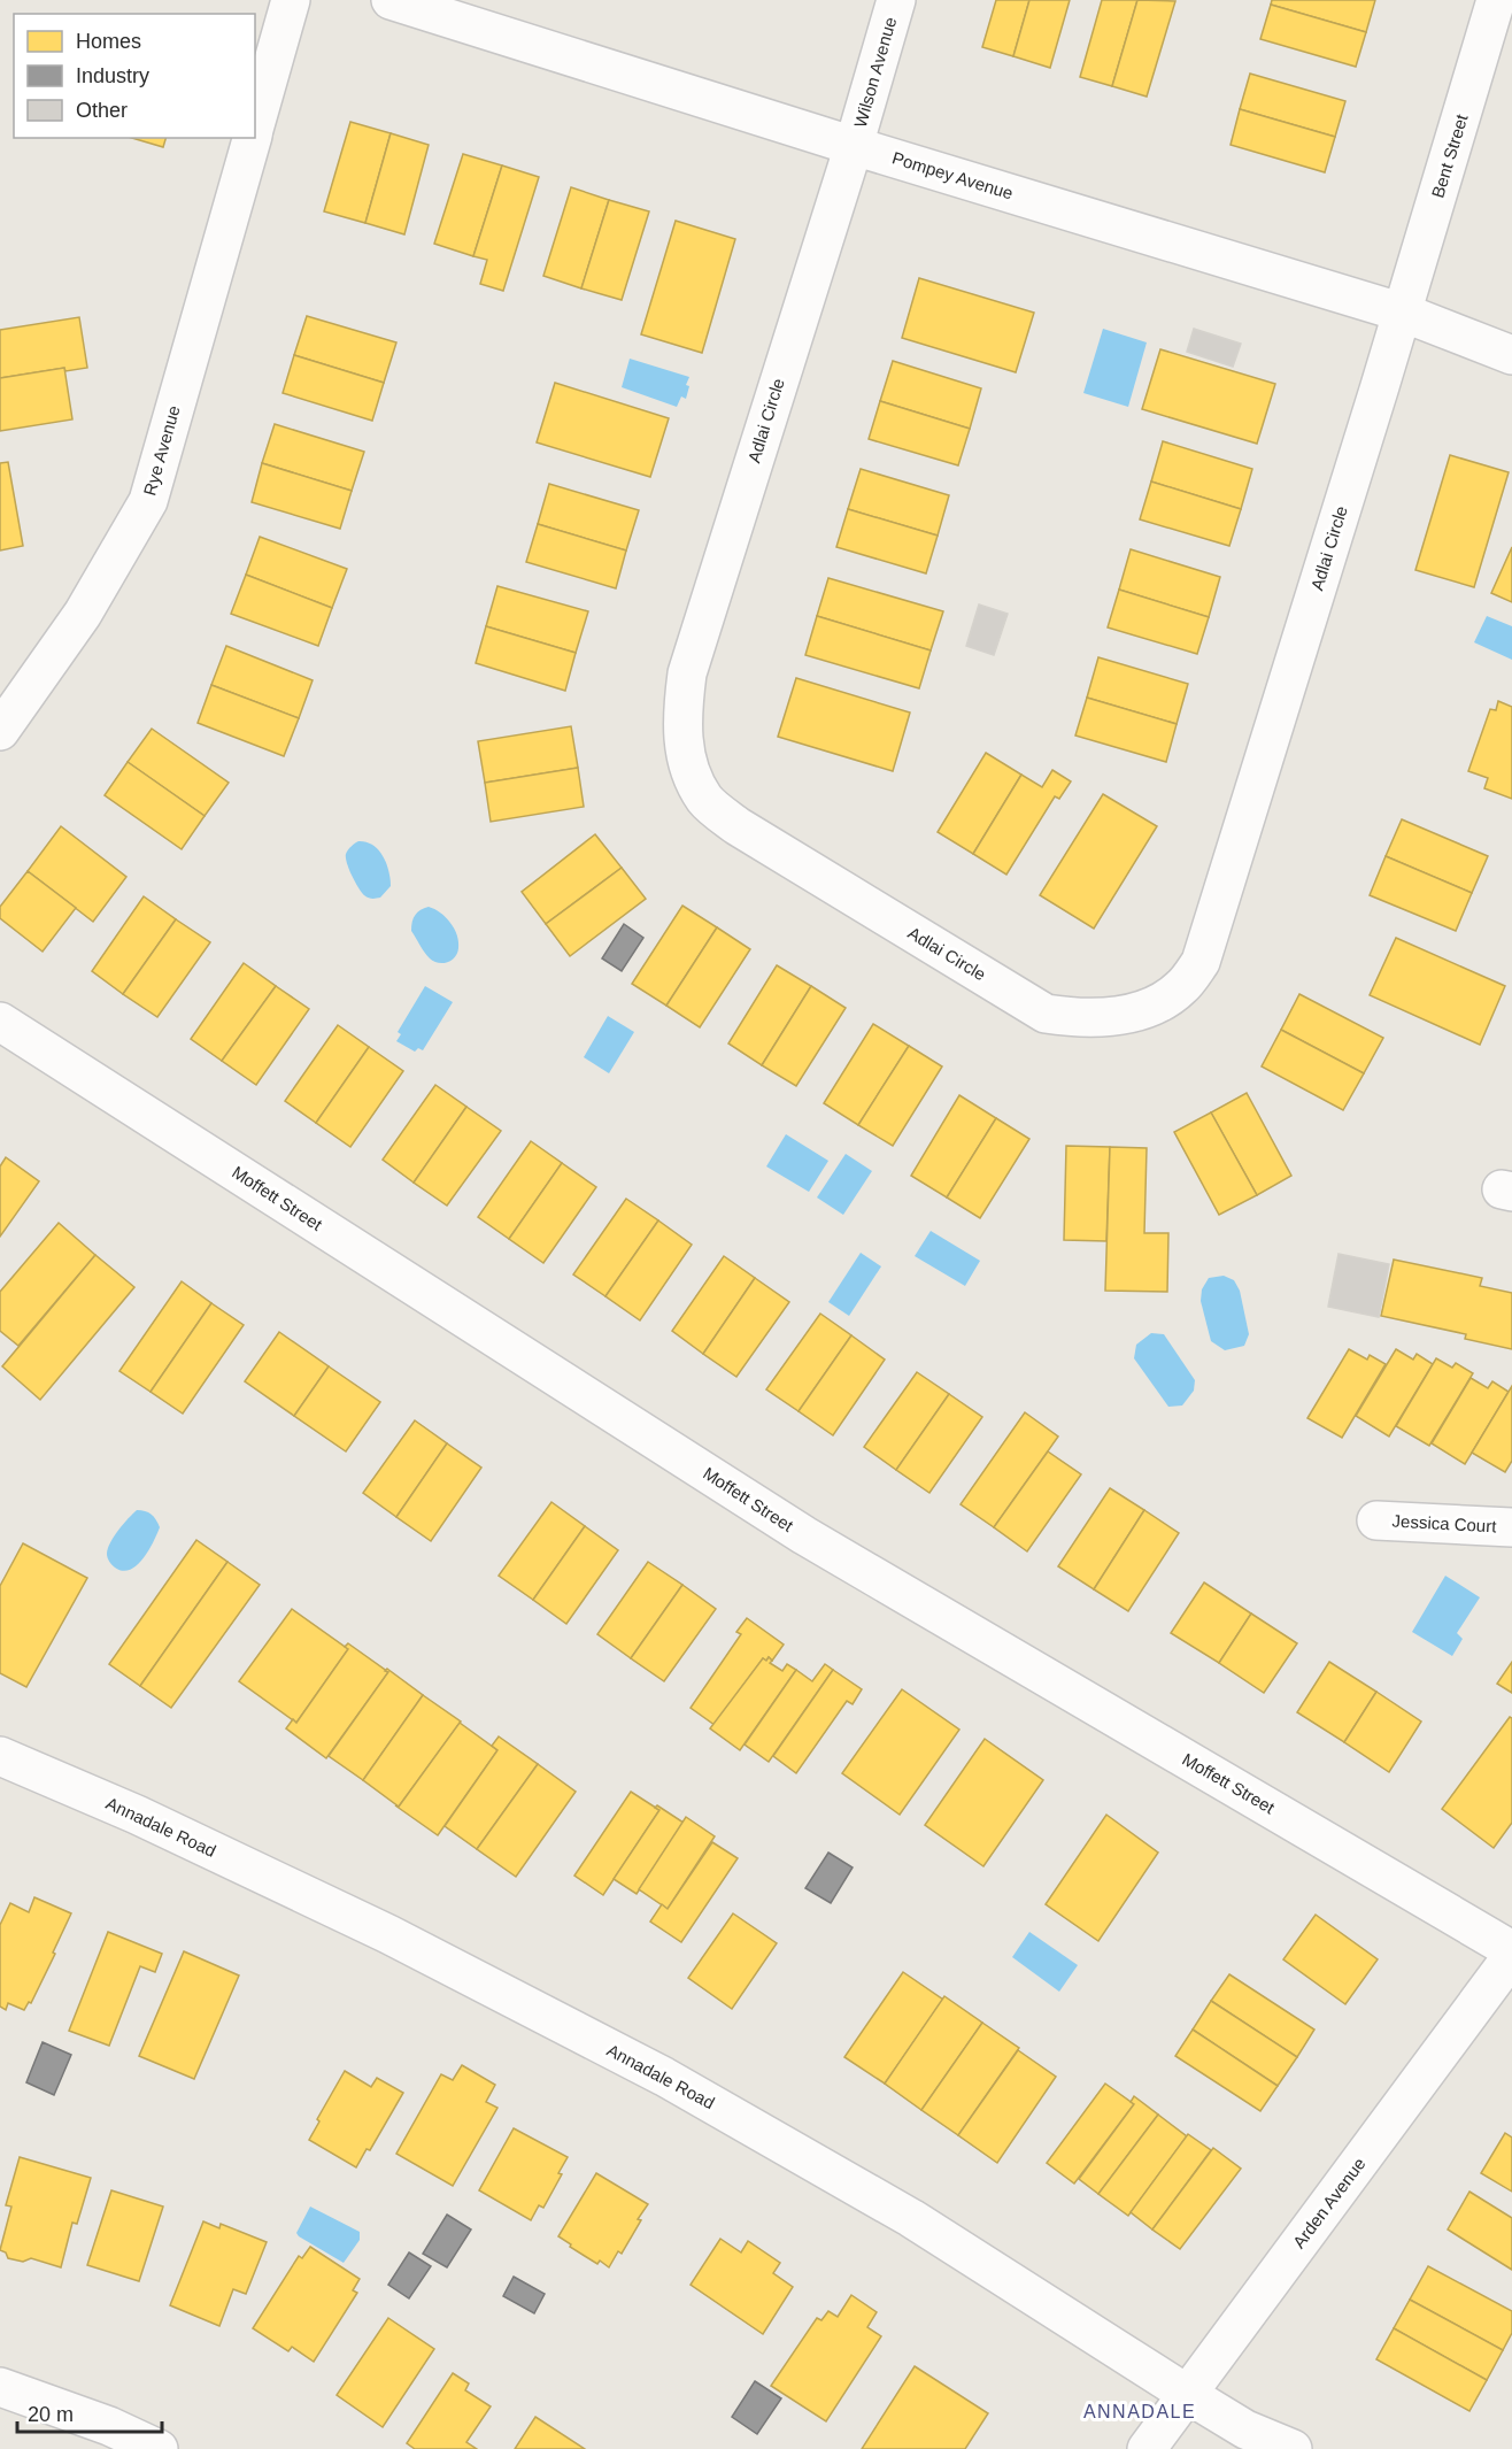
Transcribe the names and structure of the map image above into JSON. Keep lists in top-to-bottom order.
{
  "streets": {
    "street": [
      "Wilson Avenue",
      "Bent Street",
      "Pompey Avenue",
      "Adlai Circle",
      "Rye Avenue",
      "Moffett Street",
      "Jessica Court",
      "Annadale Road",
      "Arden Avenue"
    ]
  },
  "crossings": [
    ["Wilson Avenue", "Pompey Avenue"],
    ["Wilson Avenue", "Adlai Circle"],
    ["Bent Street", "Pompey Avenue"],
    ["Bent Street", "Adlai Circle"],
    ["Pompey Avenue", "Adlai Circle"],
    ["Annadale Road", "Arden Avenue"]
  ],
  "districts": ["ANNADALE"],
  "legend": ["Homes", "Industry", "Other"],
  "scale_bar": "20 m"
}
